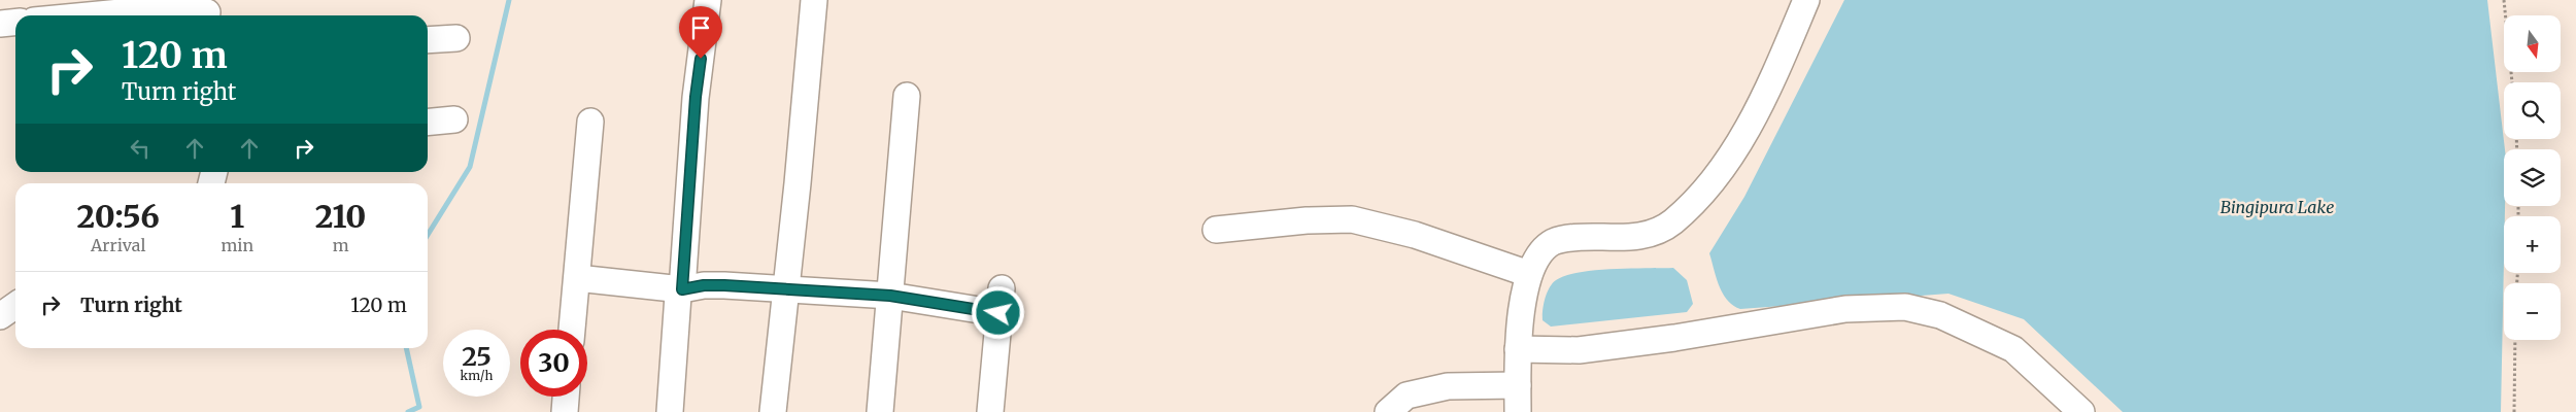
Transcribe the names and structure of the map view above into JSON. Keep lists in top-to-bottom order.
{
  "water": ["Bingipura Lake"],
  "north": "bottom",
  "page": {
    "map_buttons": ["+", "−"],
    "turn": ["120 m", "Turn right"],
    "eta": [
      "20:56",
      "Arrival",
      "1",
      "min",
      "210",
      "m"
    ],
    "list": [
      {
        "name": "Turn right",
        "value": "120 m"
      }
    ],
    "speed": "25 km/h",
    "limit": "30"
  }
}
